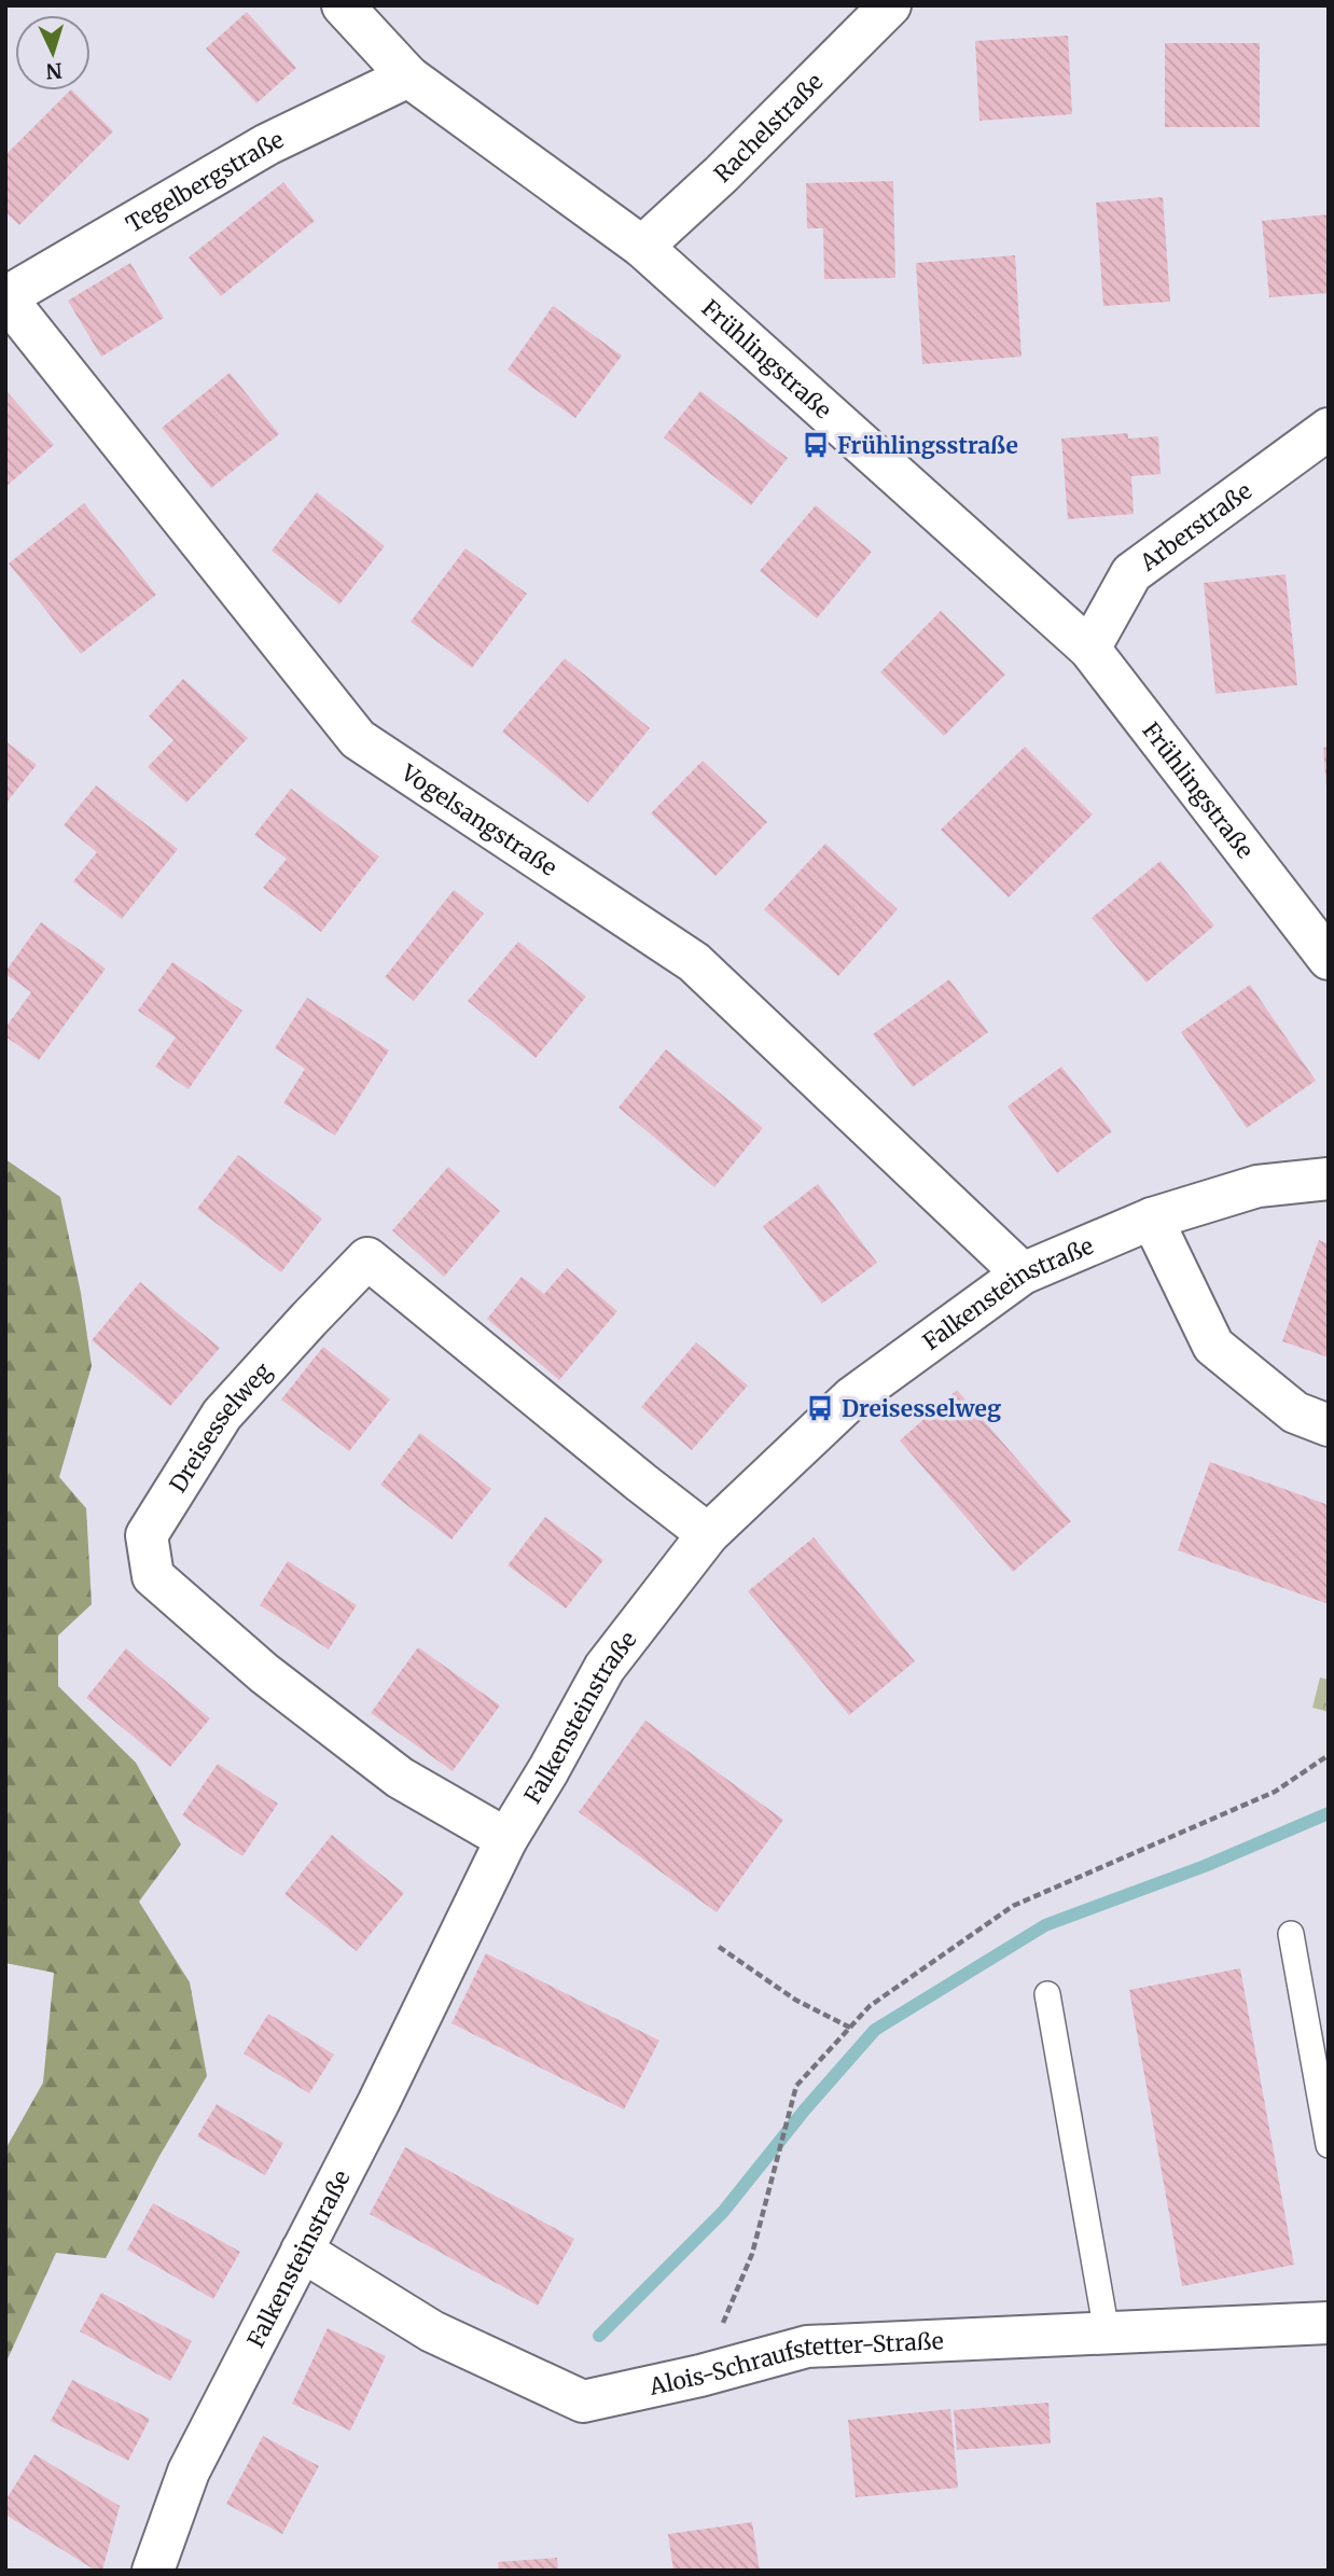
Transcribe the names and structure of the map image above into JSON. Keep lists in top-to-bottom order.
{
  "streets": {
    "street": [
      "Rachelstraße",
      "Tegelbergstraße",
      "Frühlingstraße",
      "Arberstraße",
      "Vogelsangstraße",
      "Falkensteinstraße",
      "Dreisesselweg",
      "Alois-Schraufstetter-Straße"
    ]
  },
  "crossings": [
    ["Rachelstraße", "Frühlingstraße"],
    ["Tegelbergstraße", "Frühlingstraße"],
    ["Tegelbergstraße", "Vogelsangstraße"],
    ["Frühlingstraße", "Arberstraße"],
    ["Vogelsangstraße", "Falkensteinstraße"],
    ["Falkensteinstraße", "Dreisesselweg"],
    ["Falkensteinstraße", "Alois-Schraufstetter-Straße"]
  ],
  "places": {
    "bus stop": ["Frühlingsstraße", "Dreisesselweg"]
  },
  "north": "bottom"
}
